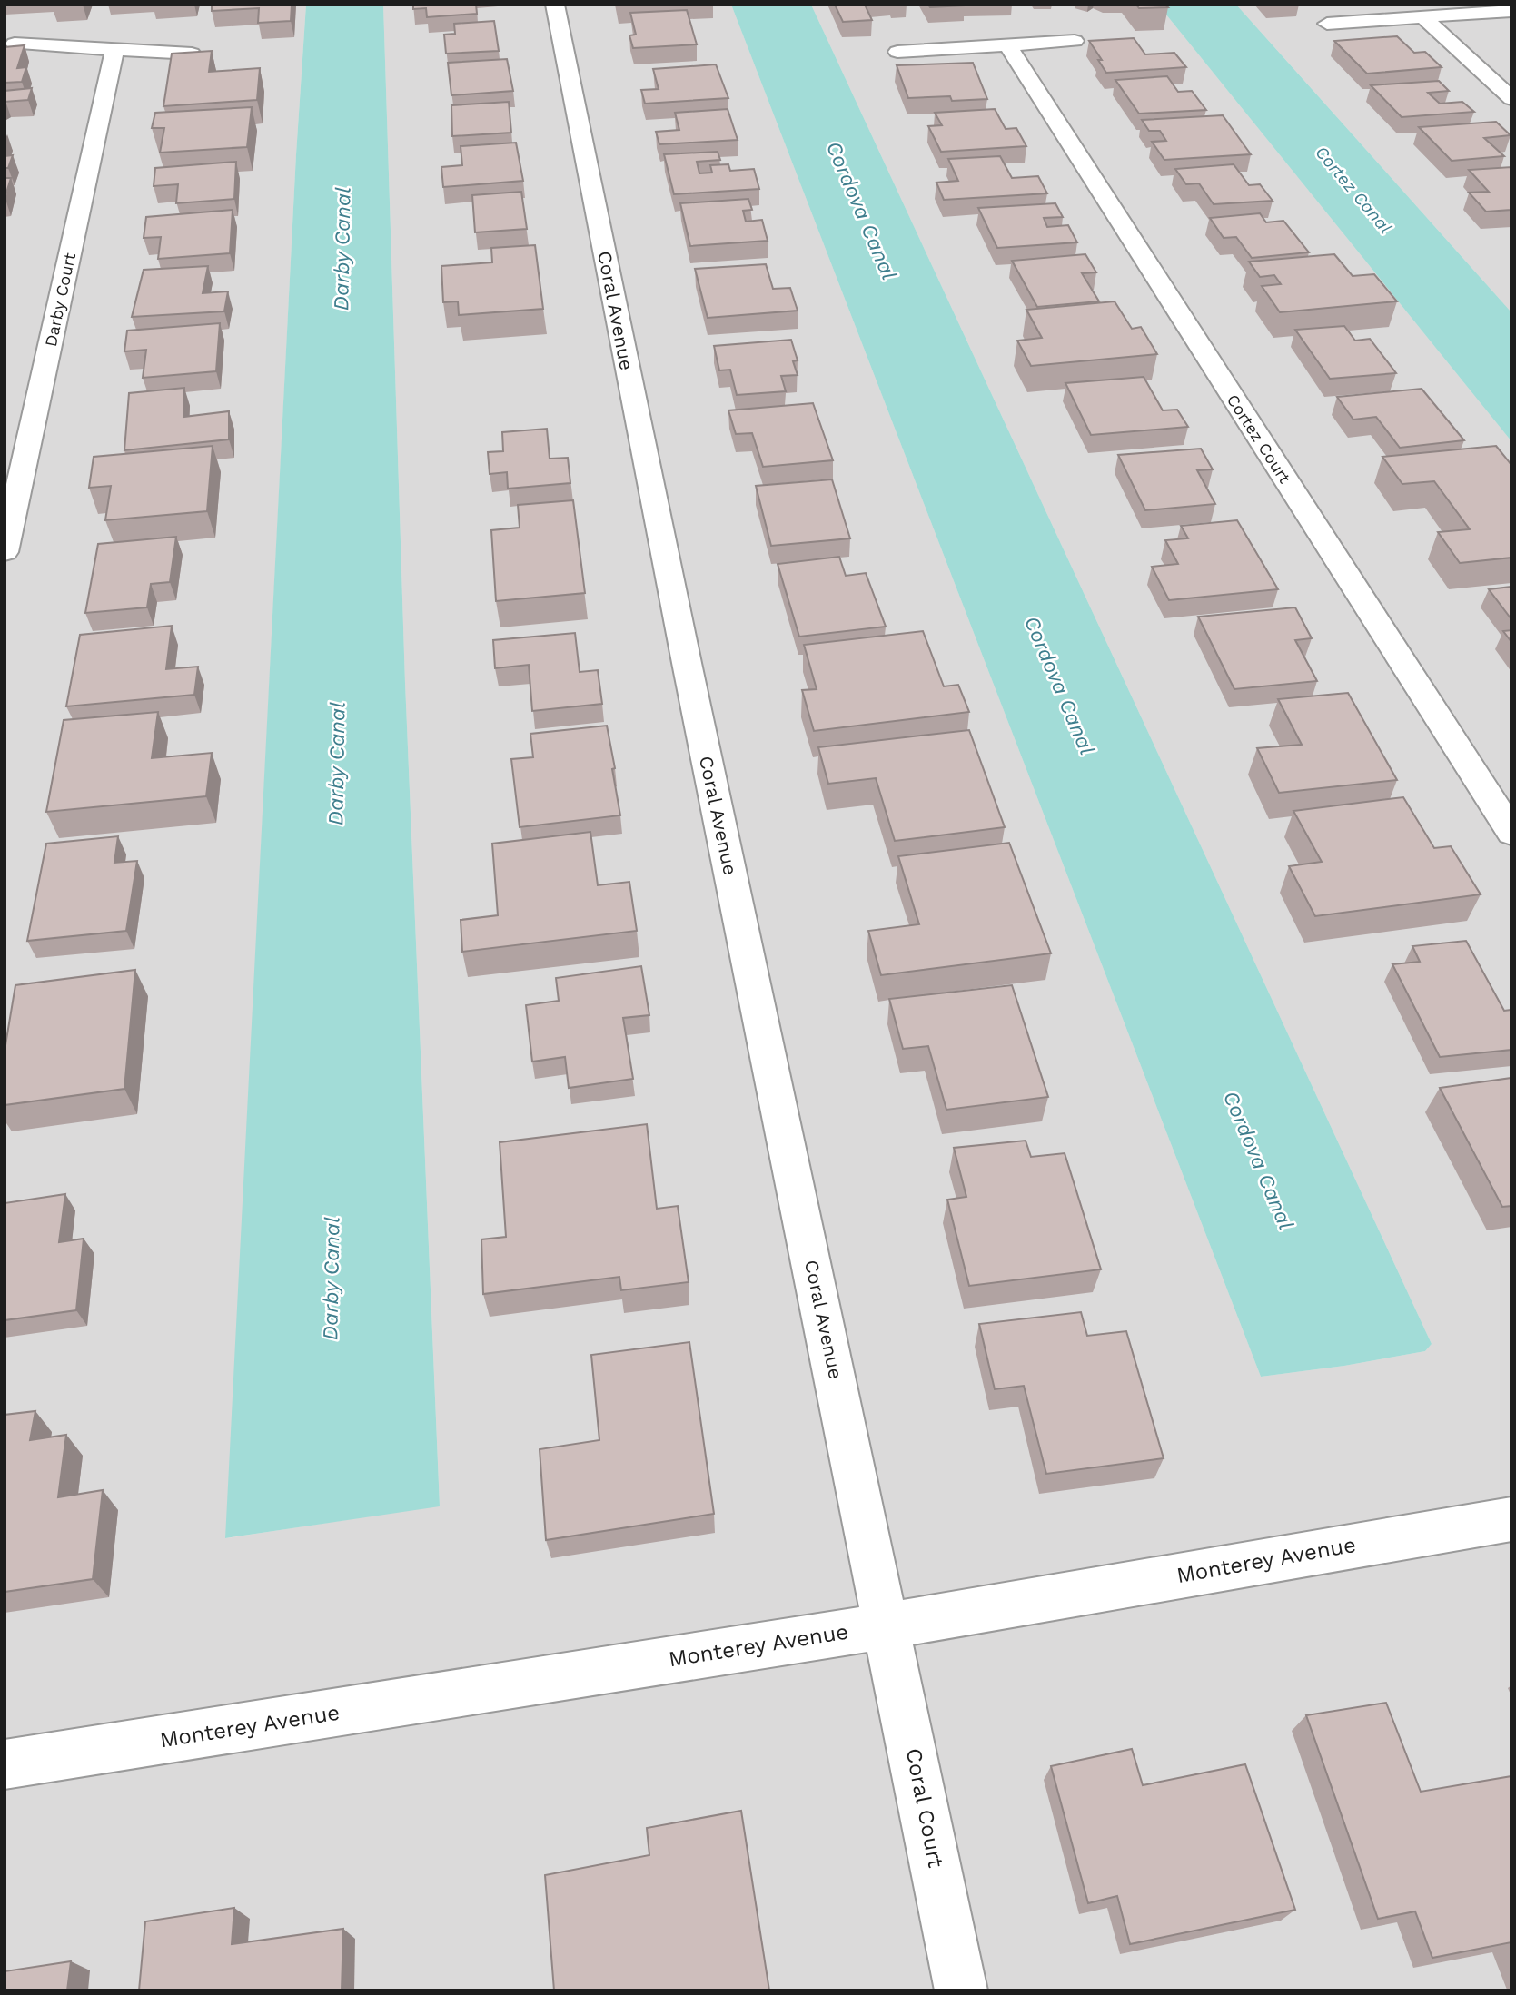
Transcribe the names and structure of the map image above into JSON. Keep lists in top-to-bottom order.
{
  "streets": {
    "street": [
      "Darby Court",
      "Coral Avenue",
      "Cortez Court",
      "Monterey Avenue",
      "Coral Court"
    ]
  },
  "crossings": [
    ["Coral Avenue", "Monterey Avenue"],
    ["Coral Avenue", "Coral Court"],
    ["Monterey Avenue", "Coral Court"]
  ],
  "water": ["Cortez Canal", "Cordova Canal", "Darby Canal"]
}
